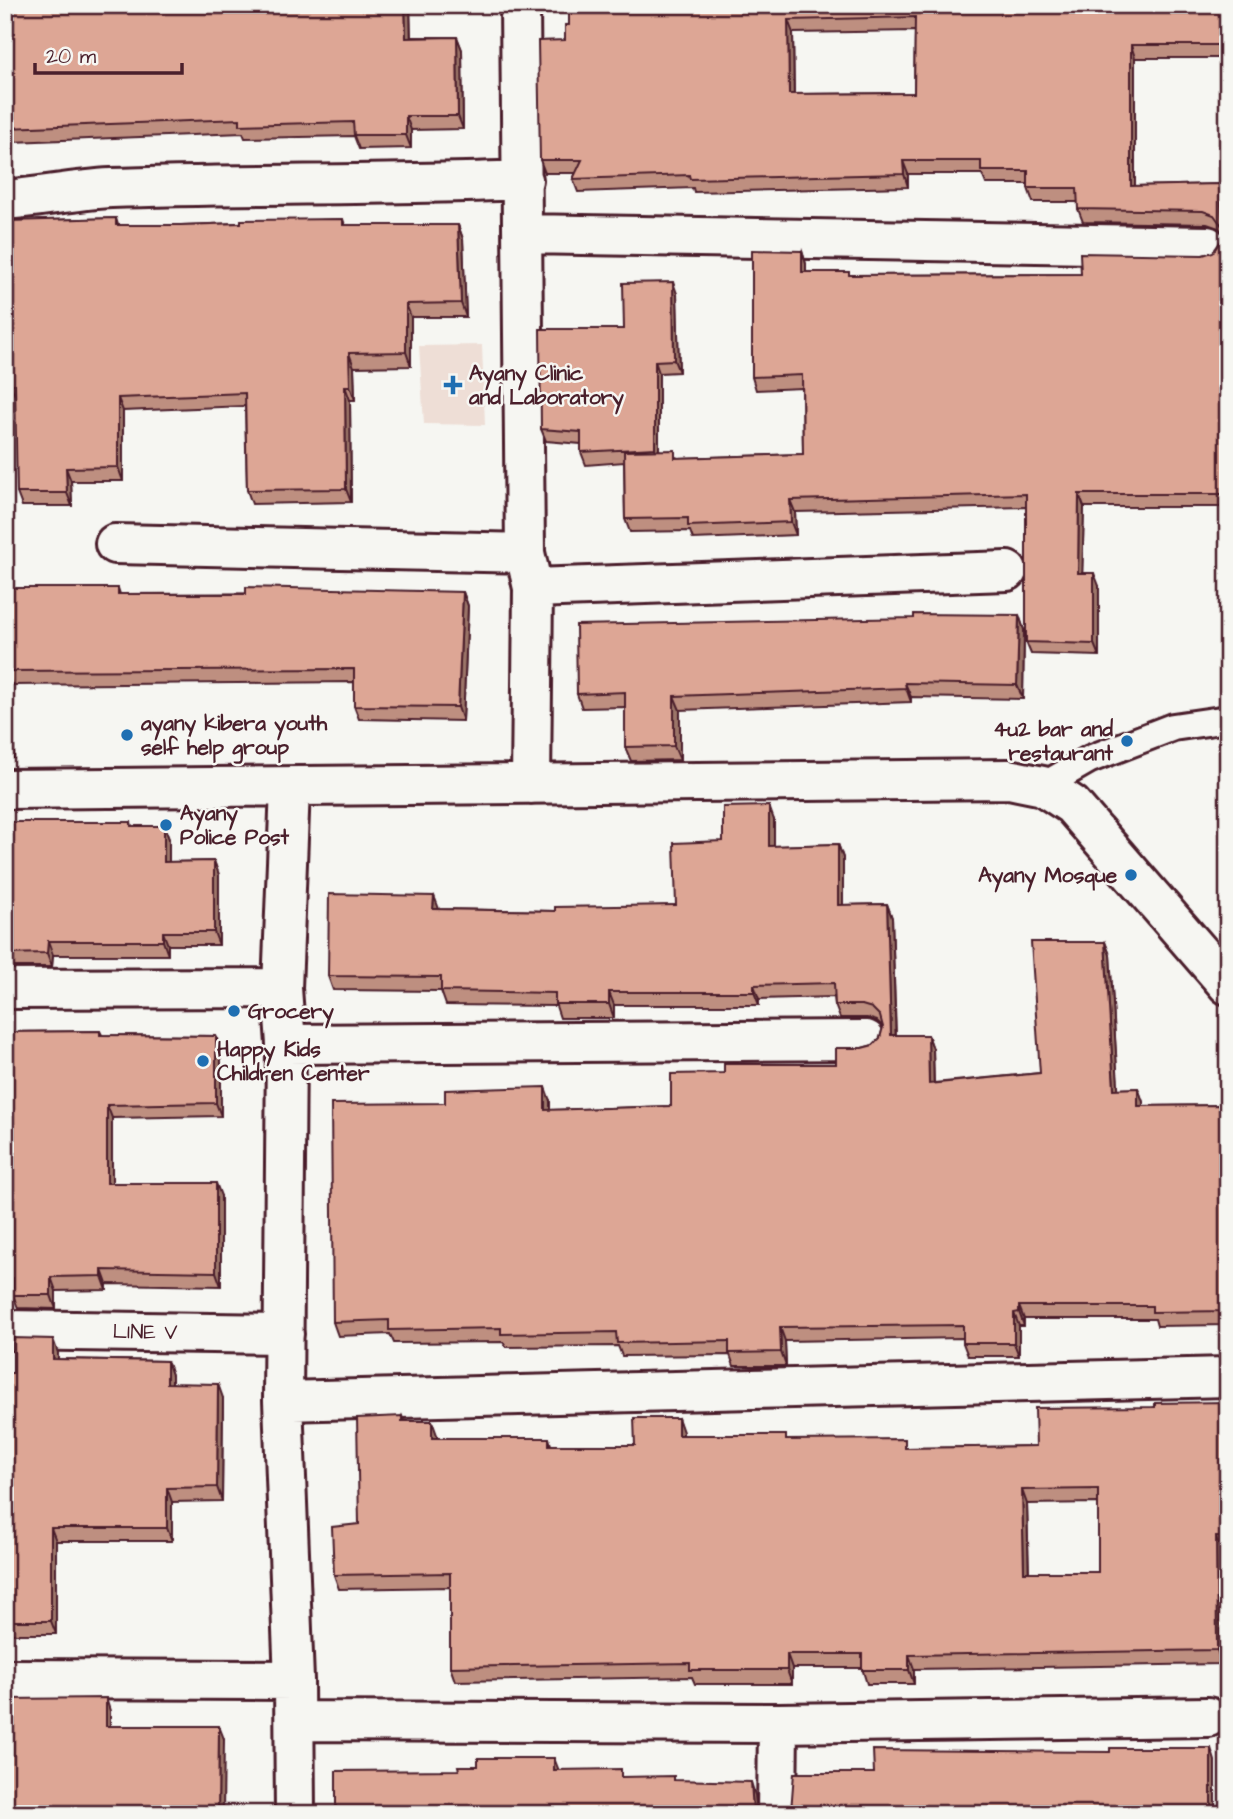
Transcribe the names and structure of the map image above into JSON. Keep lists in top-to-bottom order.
{
  "streets": {
    "street": ["LINE V"]
  },
  "places": {
    "health": ["Ayany Clinic and Laboratory"],
    "other": [
      "ayany kibera youth self help group",
      "4u2 bar and restaurant",
      "Ayany Police Post",
      "Ayany Mosque",
      "Grocery",
      "Happy Kids Children Center"
    ]
  },
  "scale_bar": "20 m"
}
